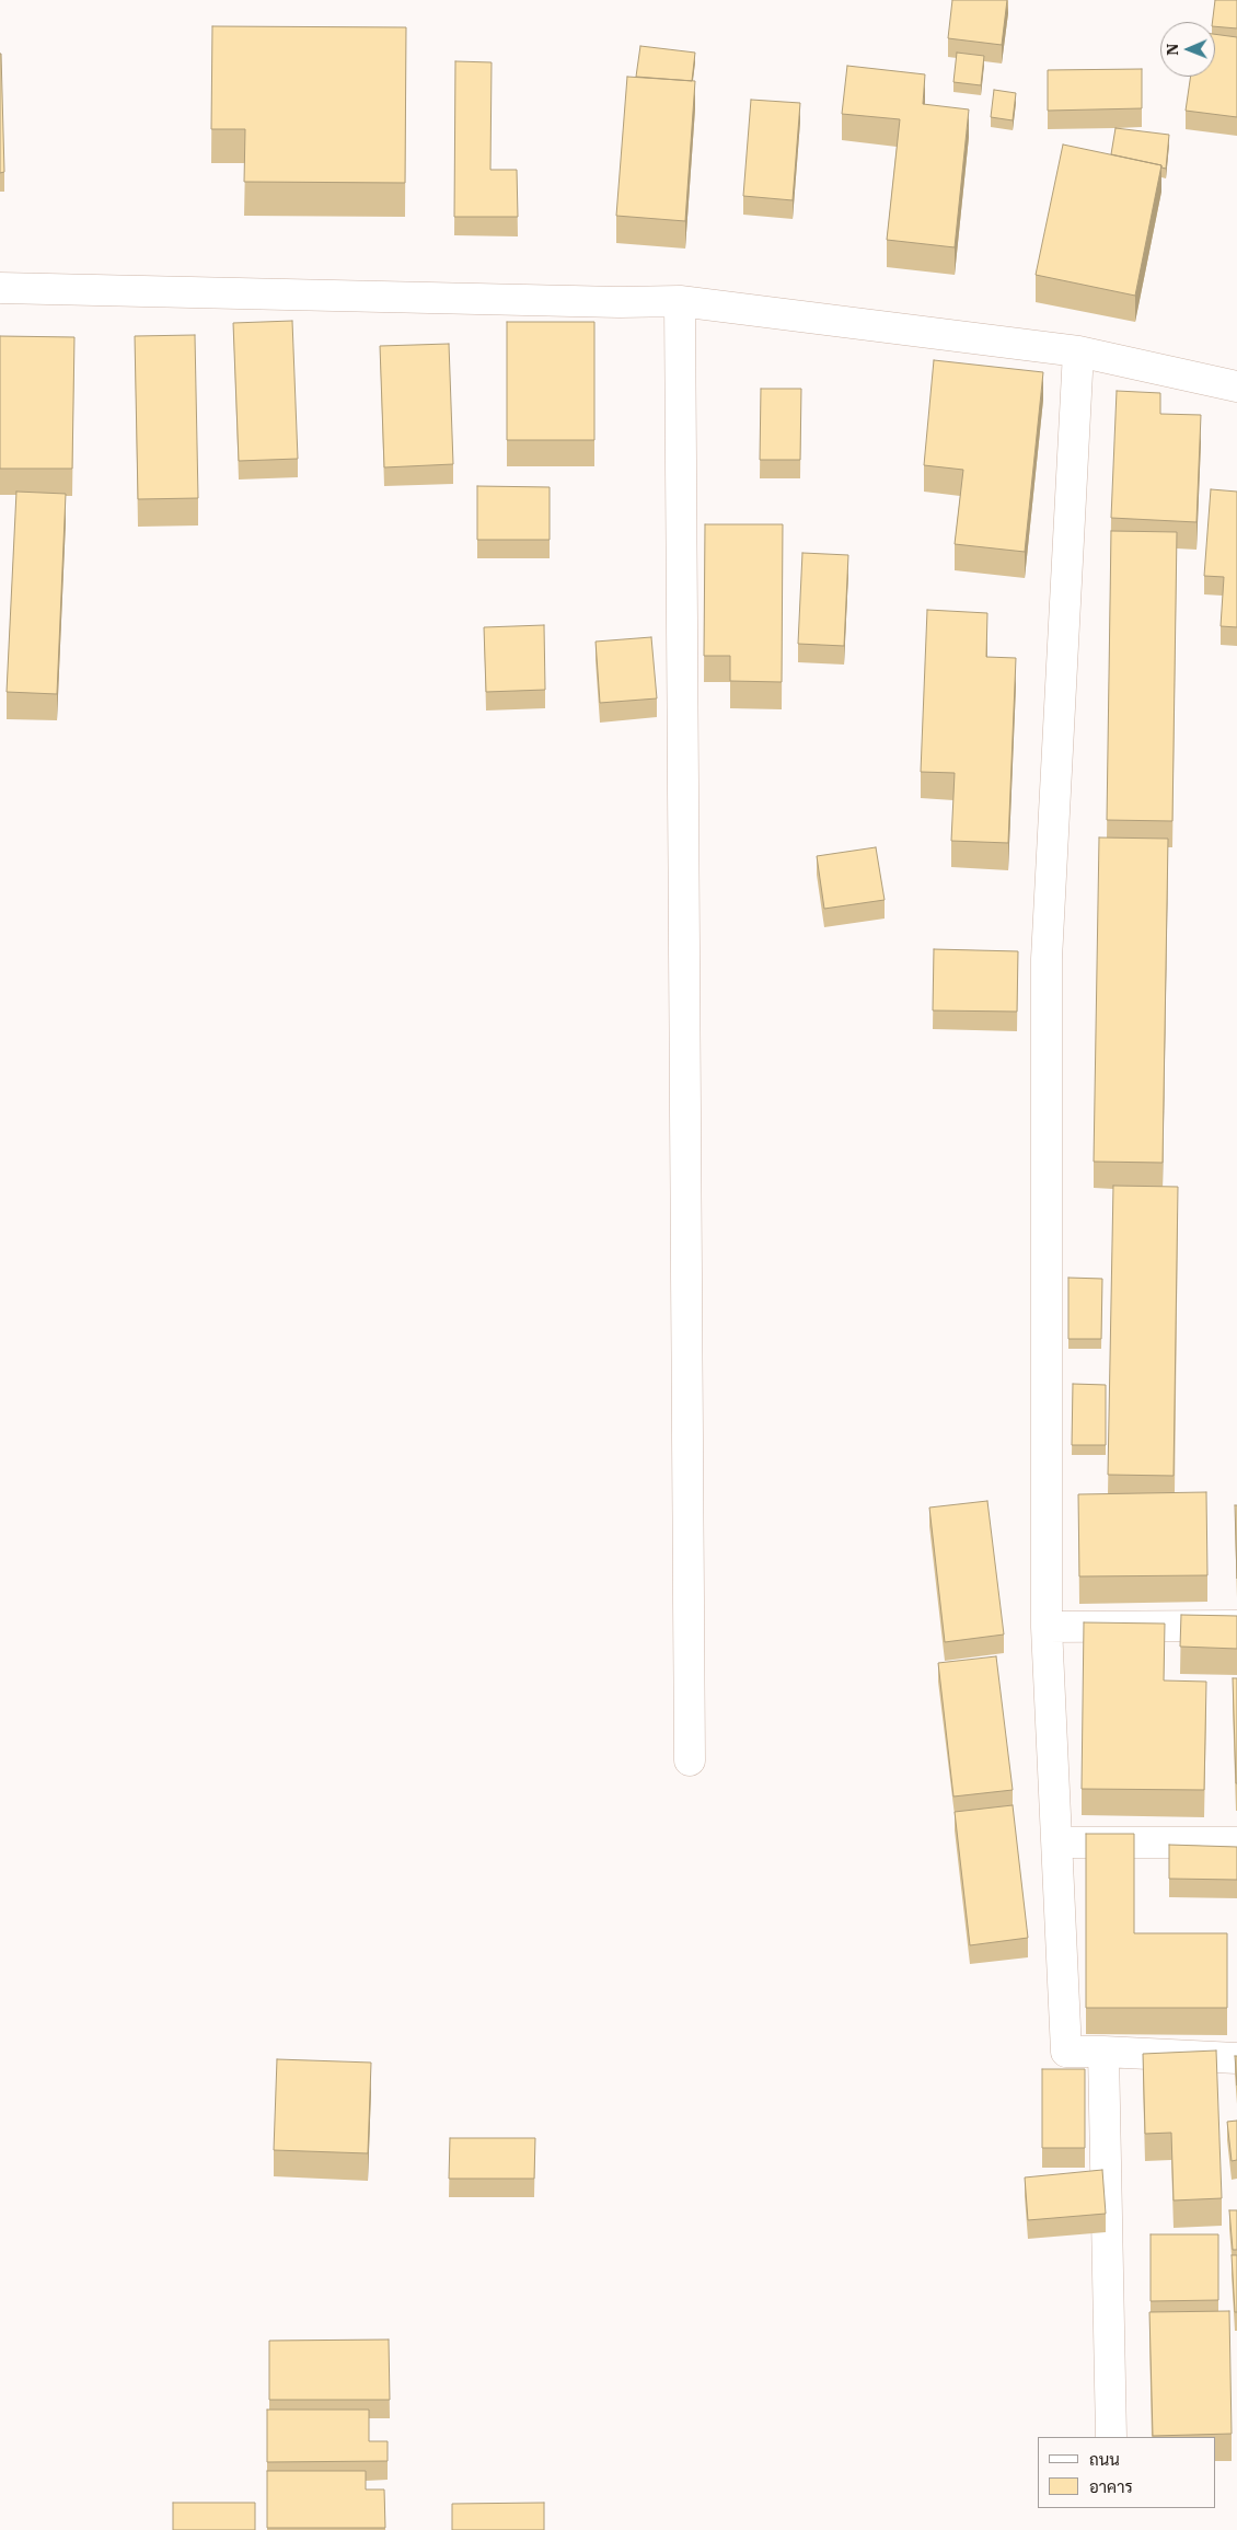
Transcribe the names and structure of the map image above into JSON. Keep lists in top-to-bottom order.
{
  "legend": ["ถนน", "อาคาร"],
  "north": "left"
}
